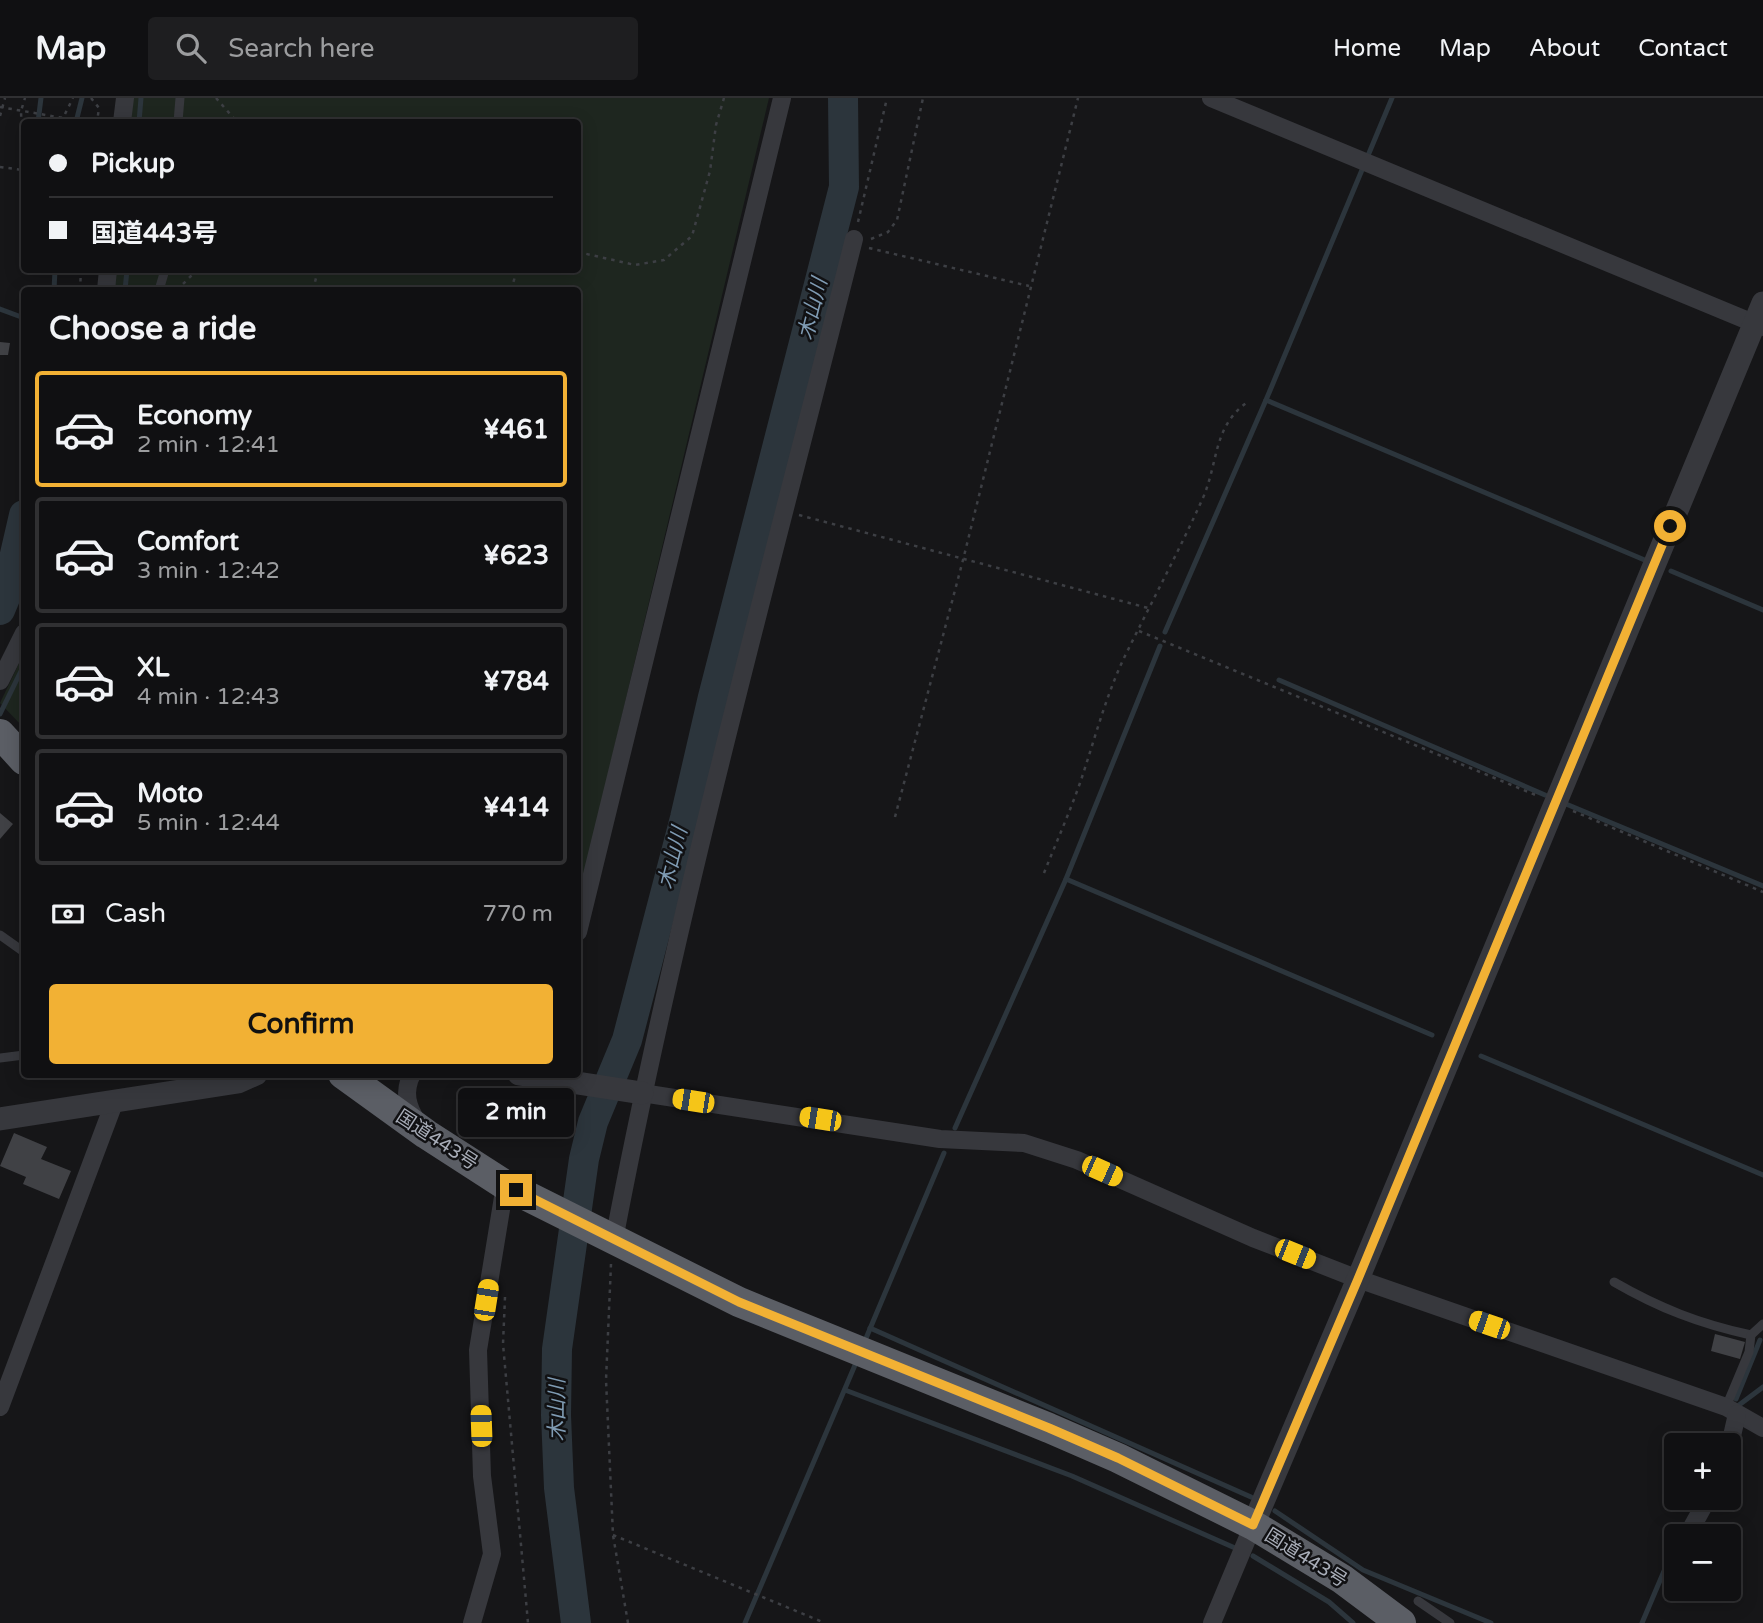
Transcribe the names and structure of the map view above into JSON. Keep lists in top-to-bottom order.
{
  "streets": {
    "highway": ["国道443号"]
  },
  "water": ["木山川"],
  "page": {
    "header": "Map",
    "search": "Search here",
    "nav": [
      "Home",
      "Map",
      "About",
      "Contact"
    ],
    "banner": ["Pickup", "国道443号"],
    "heading": "Choose a ride",
    "list": [
      {
        "name": "Economy",
        "note": "2 min · 12:41",
        "value": "¥461"
      },
      {
        "name": "Comfort",
        "note": "3 min · 12:42",
        "value": "¥623"
      },
      {
        "name": "XL",
        "note": "4 min · 12:43",
        "value": "¥784"
      },
      {
        "name": "Moto",
        "note": "5 min · 12:44",
        "value": "¥414"
      }
    ],
    "pay": ["Cash", "770 m"],
    "buttons": "Confirm",
    "bubble": "2 min",
    "map_buttons": ["+", "−"]
  }
}
